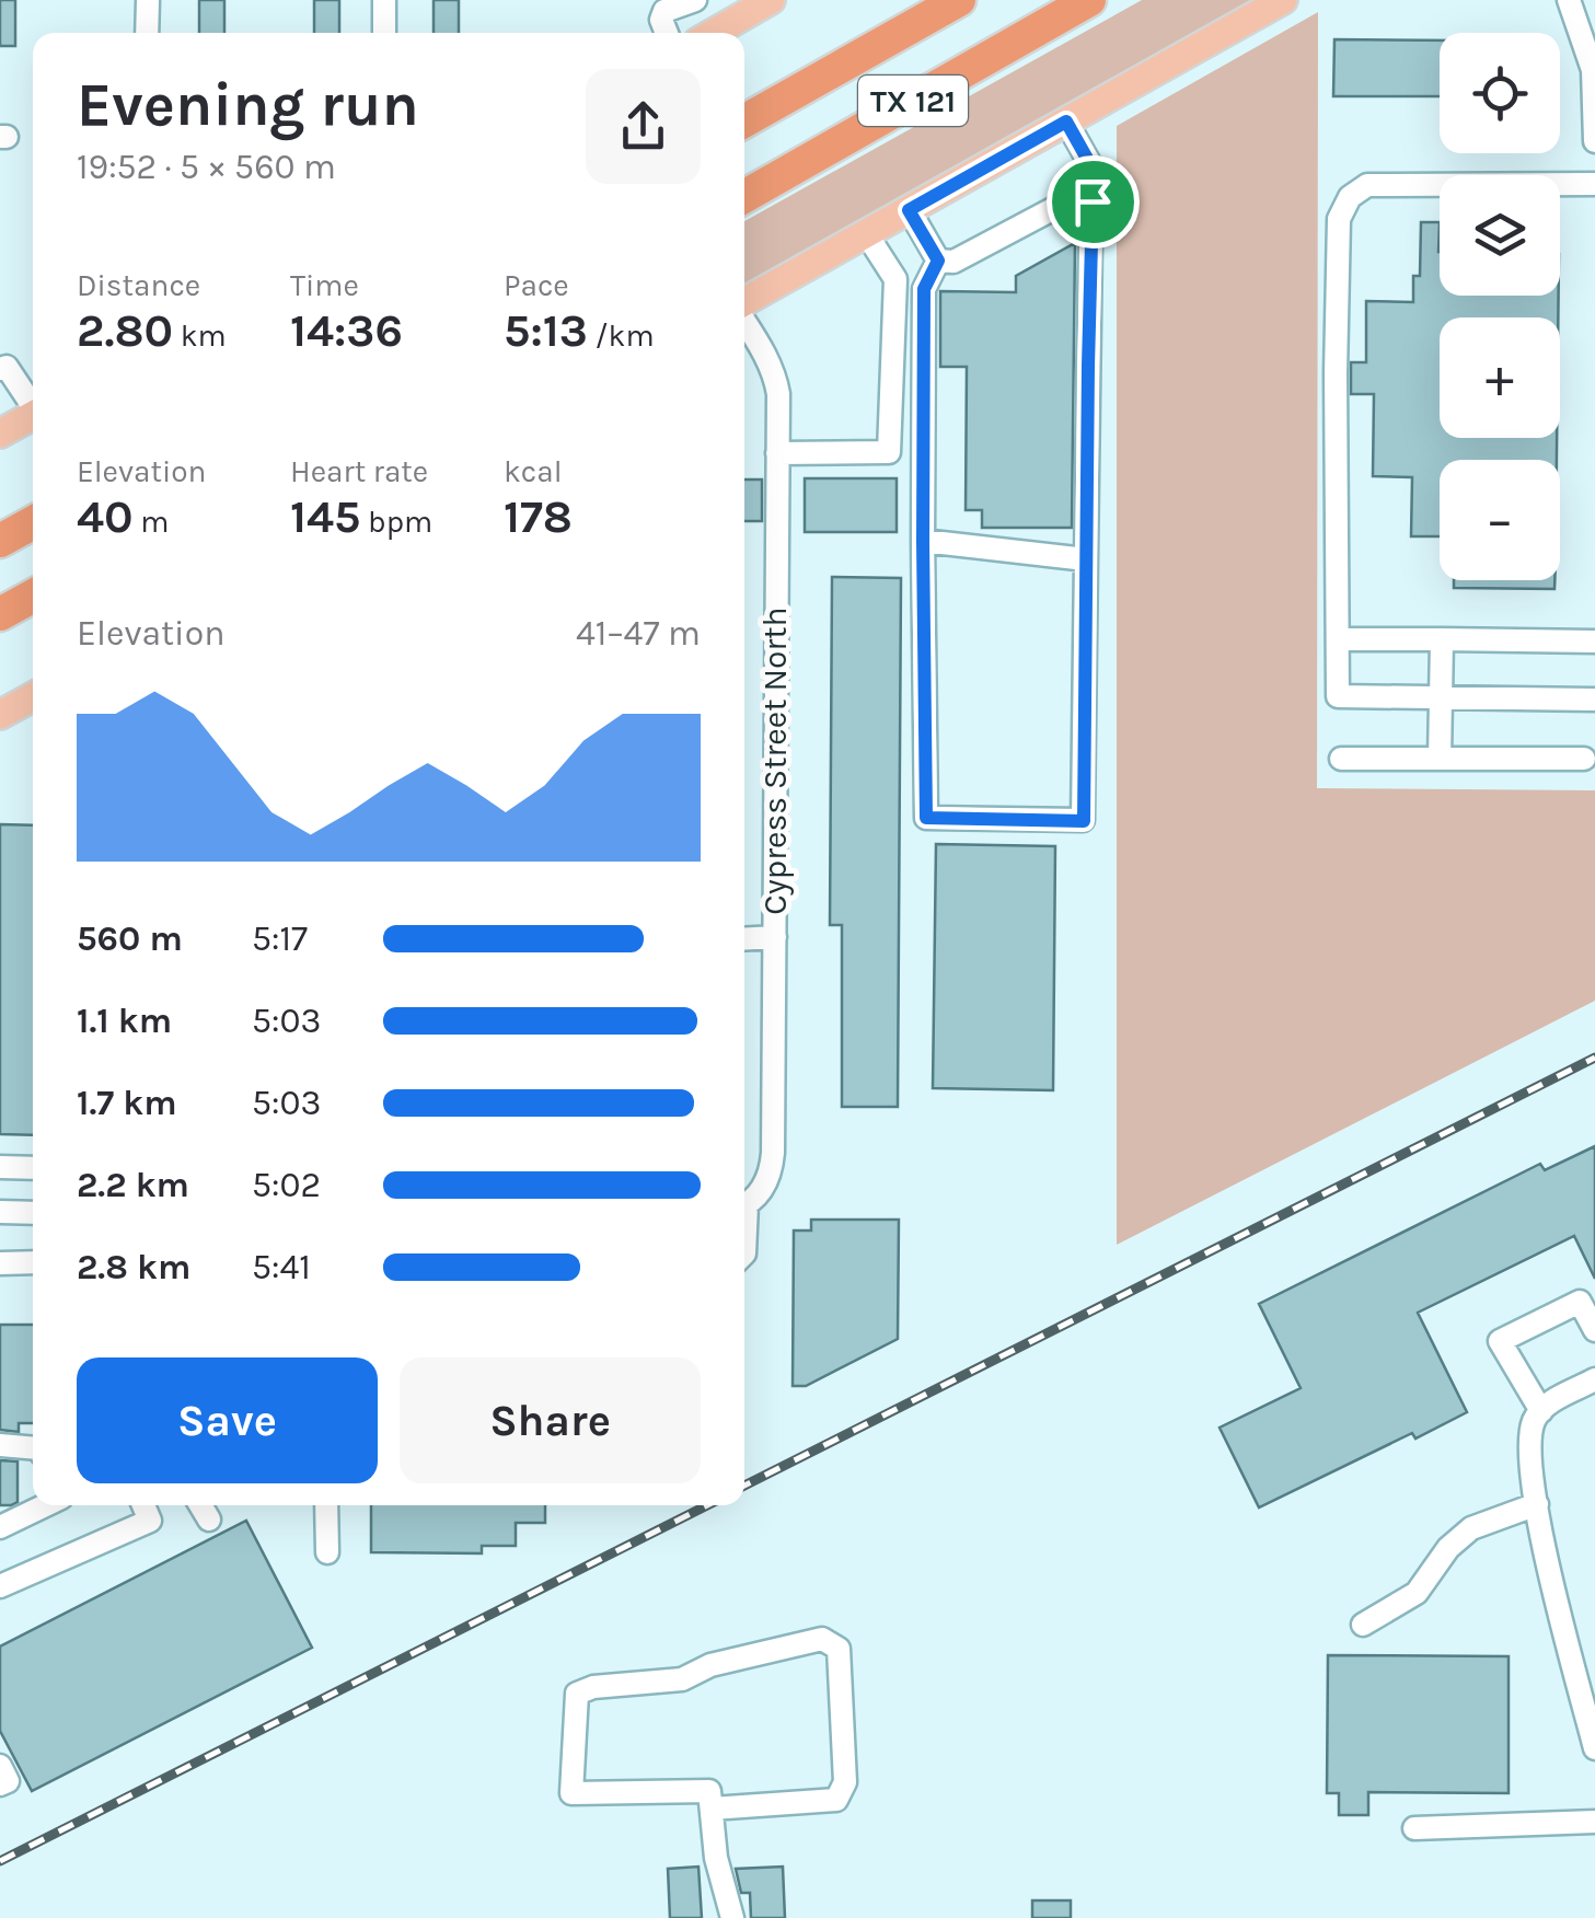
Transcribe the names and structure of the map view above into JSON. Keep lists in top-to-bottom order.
{
  "streets": {
    "highway": ["TX 121"],
    "street": ["Cypress Street North"]
  },
  "page": {
    "map_buttons": ["+", "−"],
    "heading": ["Evening run", "19:52 · 5 × 560 m"],
    "stats": [
      ["Distance", "2.80 km"],
      ["Time", "14:36"],
      ["Pace", "5:13 /km"],
      ["Elevation", "40 m"],
      ["Heart rate", "145 bpm"],
      ["kcal", "178"]
    ],
    "chart": ["Elevation", "41–47 m"],
    "list": [
      {
        "name": "560 m",
        "note": "5:17"
      },
      {
        "name": "1.1 km",
        "note": "5:03"
      },
      {
        "name": "1.7 km",
        "note": "5:03"
      },
      {
        "name": "2.2 km",
        "note": "5:02"
      },
      {
        "name": "2.8 km",
        "note": "5:41"
      }
    ],
    "buttons": ["Save", "Share"]
  }
}
